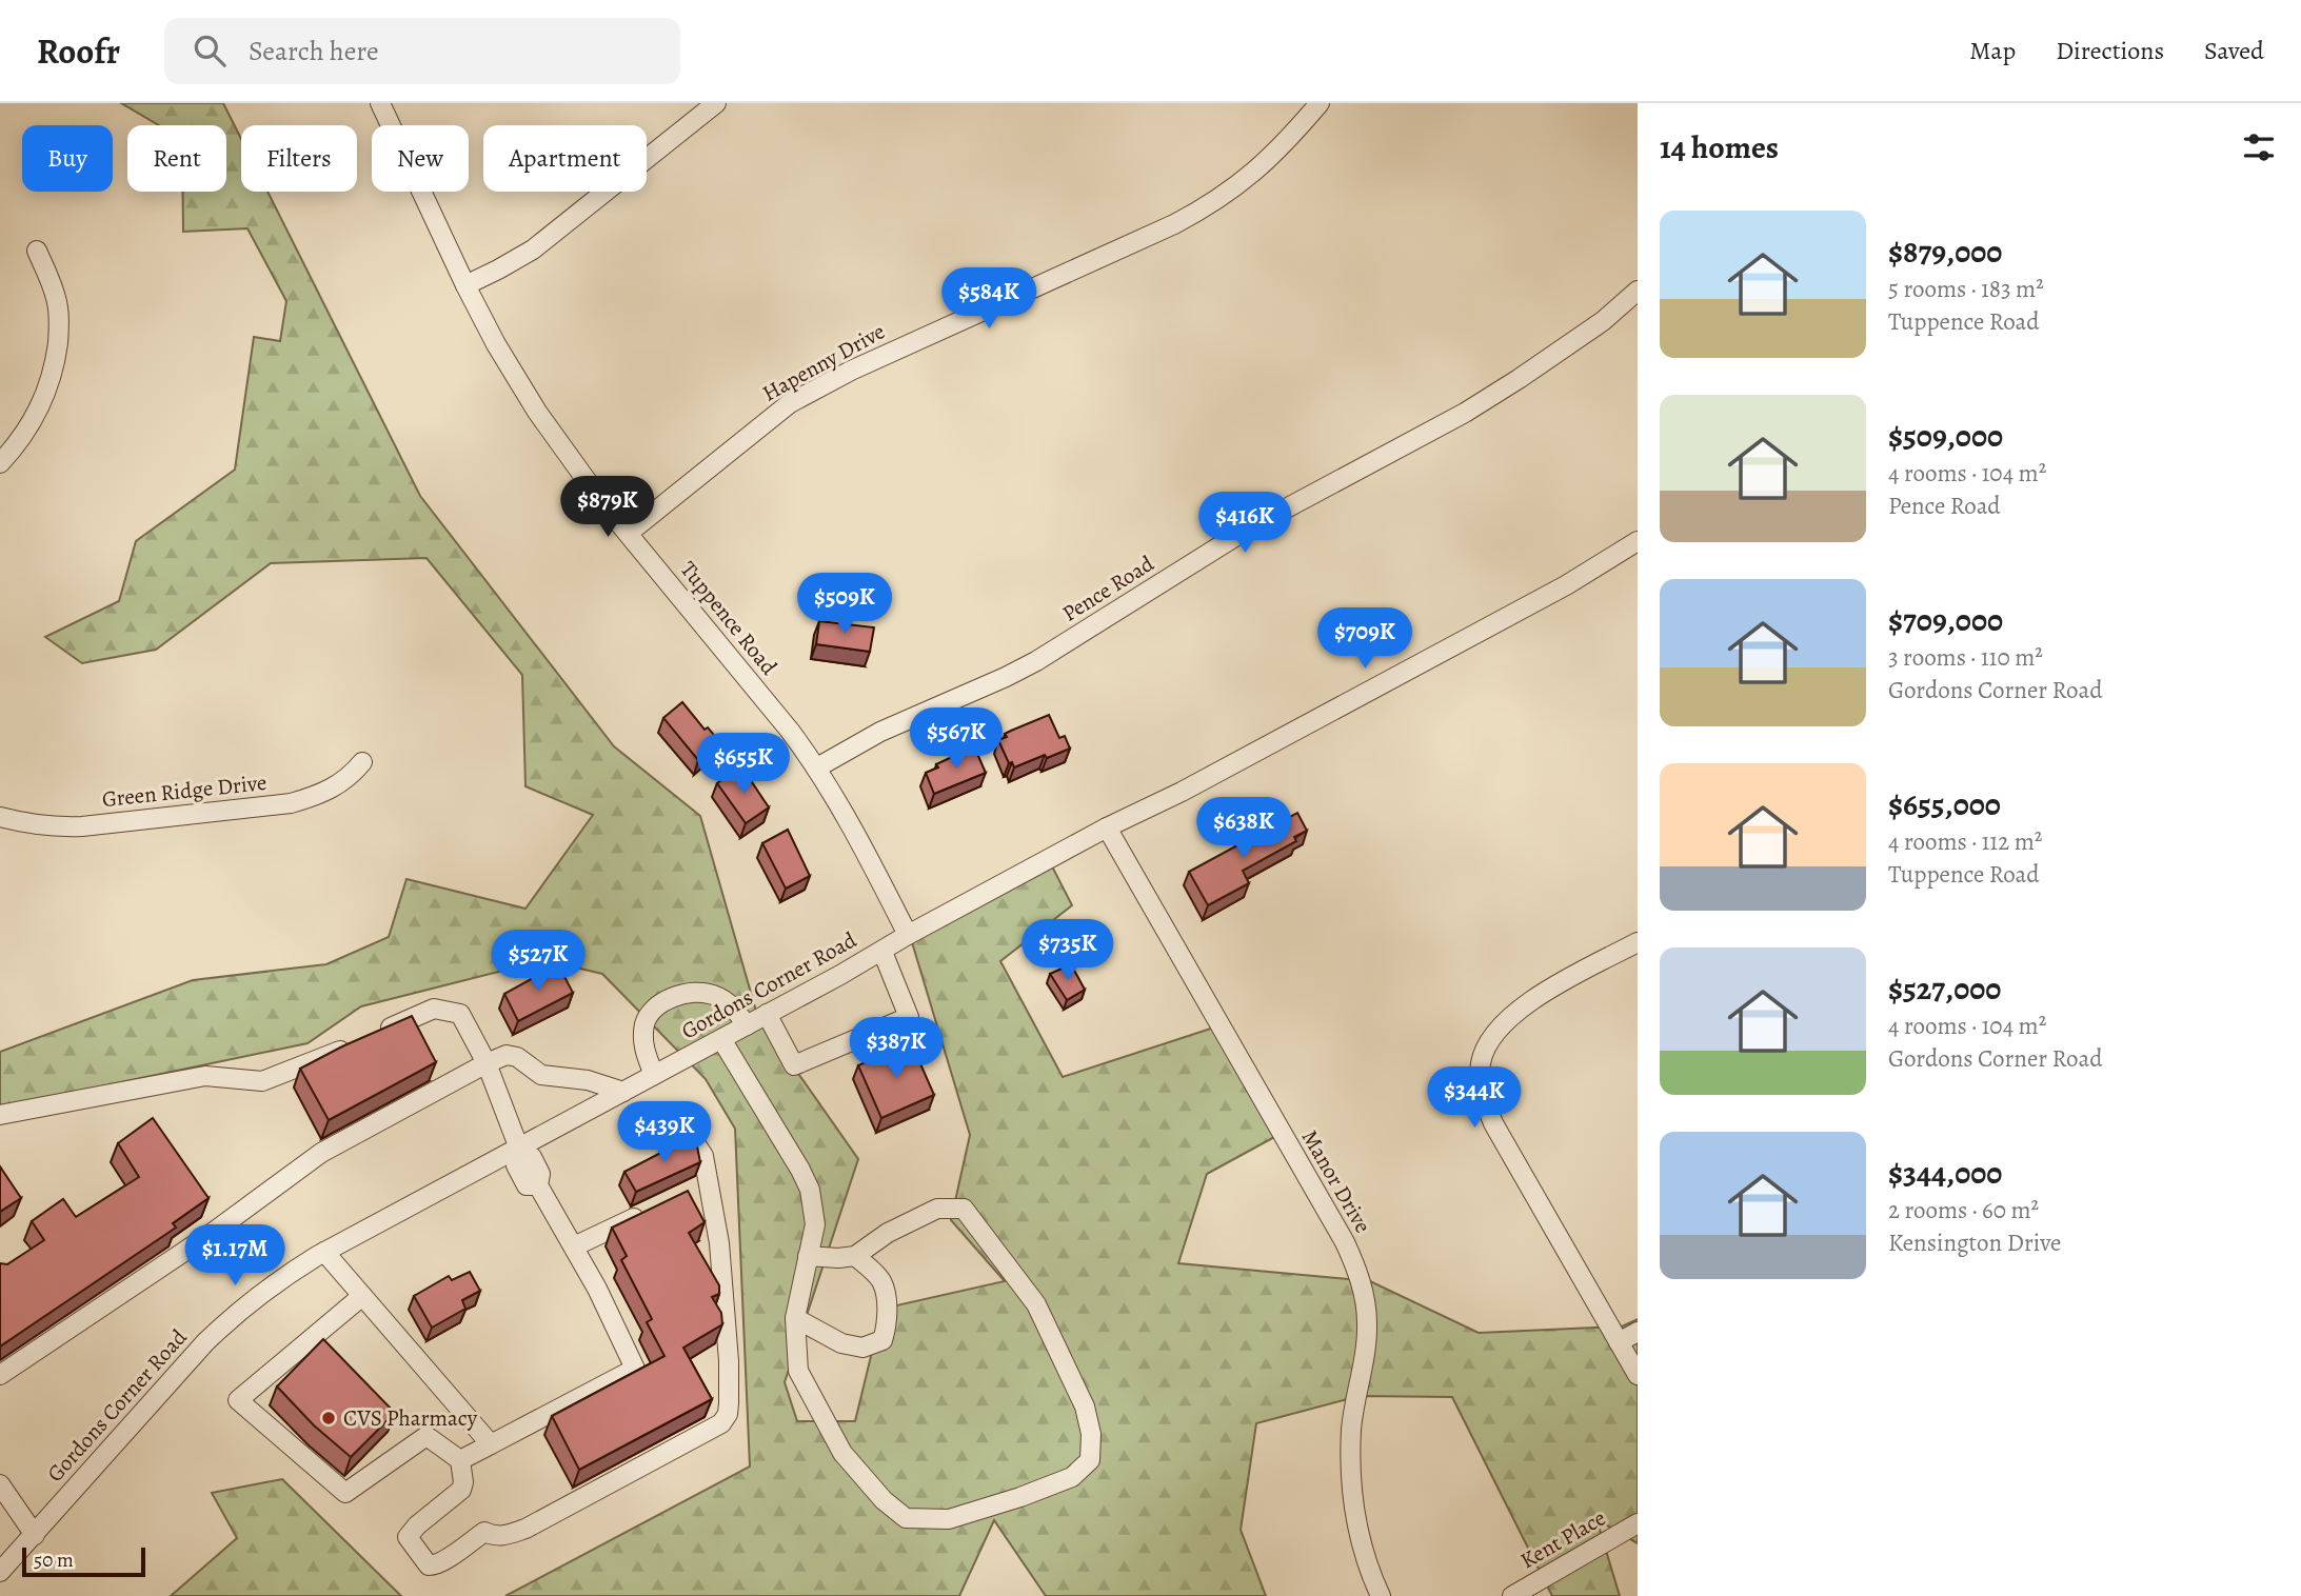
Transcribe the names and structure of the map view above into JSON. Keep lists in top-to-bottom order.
{
  "streets": {
    "street": [
      "Hapenny Drive",
      "Pence Road",
      "Tuppence Road",
      "Green Ridge Drive",
      "Gordons Corner Road",
      "Manor Drive",
      "Kent Place"
    ]
  },
  "crossings": [
    ["Hapenny Drive", "Tuppence Road"],
    ["Pence Road", "Tuppence Road"],
    ["Tuppence Road", "Gordons Corner Road"],
    ["Gordons Corner Road", "Manor Drive"]
  ],
  "places": ["CVS Pharmacy"],
  "scale_bar": "50 m",
  "page": {
    "header": "Roofr",
    "search": "Search here",
    "nav": ["Map", "Directions", "Saved"],
    "heading": "14 homes",
    "chip": [
      "Buy",
      "Rent",
      "Filters",
      "New",
      "Apartment"
    ],
    "list": [
      {
        "name": "$879,000",
        "note": "5 rooms · 183 m² · Tuppence Road"
      },
      {
        "name": "$509,000",
        "note": "4 rooms · 104 m² · Pence Road"
      },
      {
        "name": "$709,000",
        "note": "3 rooms · 110 m² · Gordons Corner Road"
      },
      {
        "name": "$655,000",
        "note": "4 rooms · 112 m² · Tuppence Road"
      },
      {
        "name": "$527,000",
        "note": "4 rooms · 104 m² · Gordons Corner Road"
      },
      {
        "name": "$344,000",
        "note": "2 rooms · 60 m² · Kensington Drive"
      }
    ],
    "price": [
      "$584K",
      "$879K",
      "$416K",
      "$509K",
      "$709K",
      "$567K",
      "$655K",
      "$638K",
      "$735K",
      "$527K",
      "$387K",
      "$344K",
      "$439K",
      "$1.17M"
    ],
    "scale": "50 m"
  }
}
